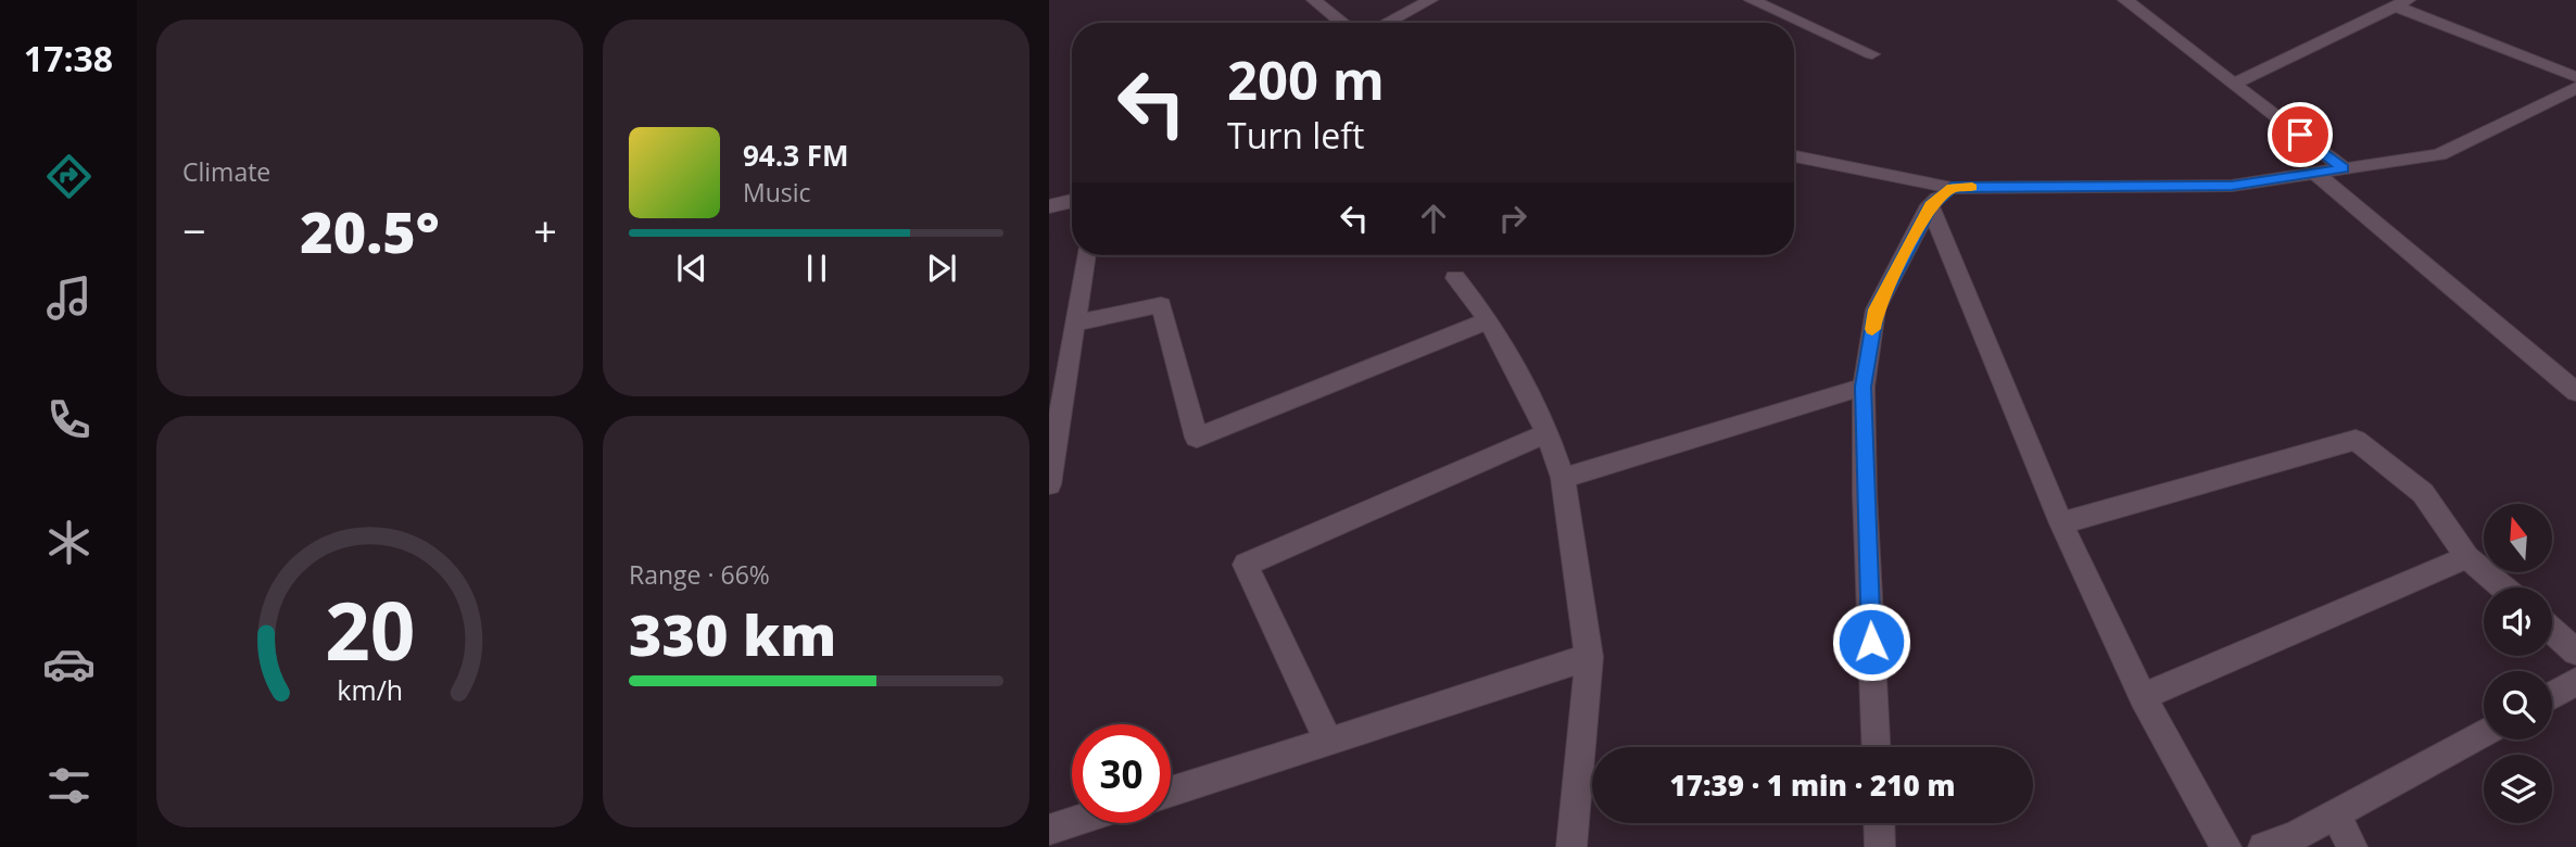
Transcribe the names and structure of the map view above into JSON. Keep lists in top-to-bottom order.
{
  "north": "top",
  "page": {
    "tabs": "17:38",
    "tile": [
      "Climate",
      ["Range · 66%", "330 km"]
    ],
    "turn": ["200 m", "Turn left"],
    "song": ["94.3 FM", "Music"],
    "heat": ["−", "20.5°", "+"],
    "limit": "30",
    "trip": "17:39 · 1 min · 210 m",
    "gauge": ["20", "km/h"]
  }
}
